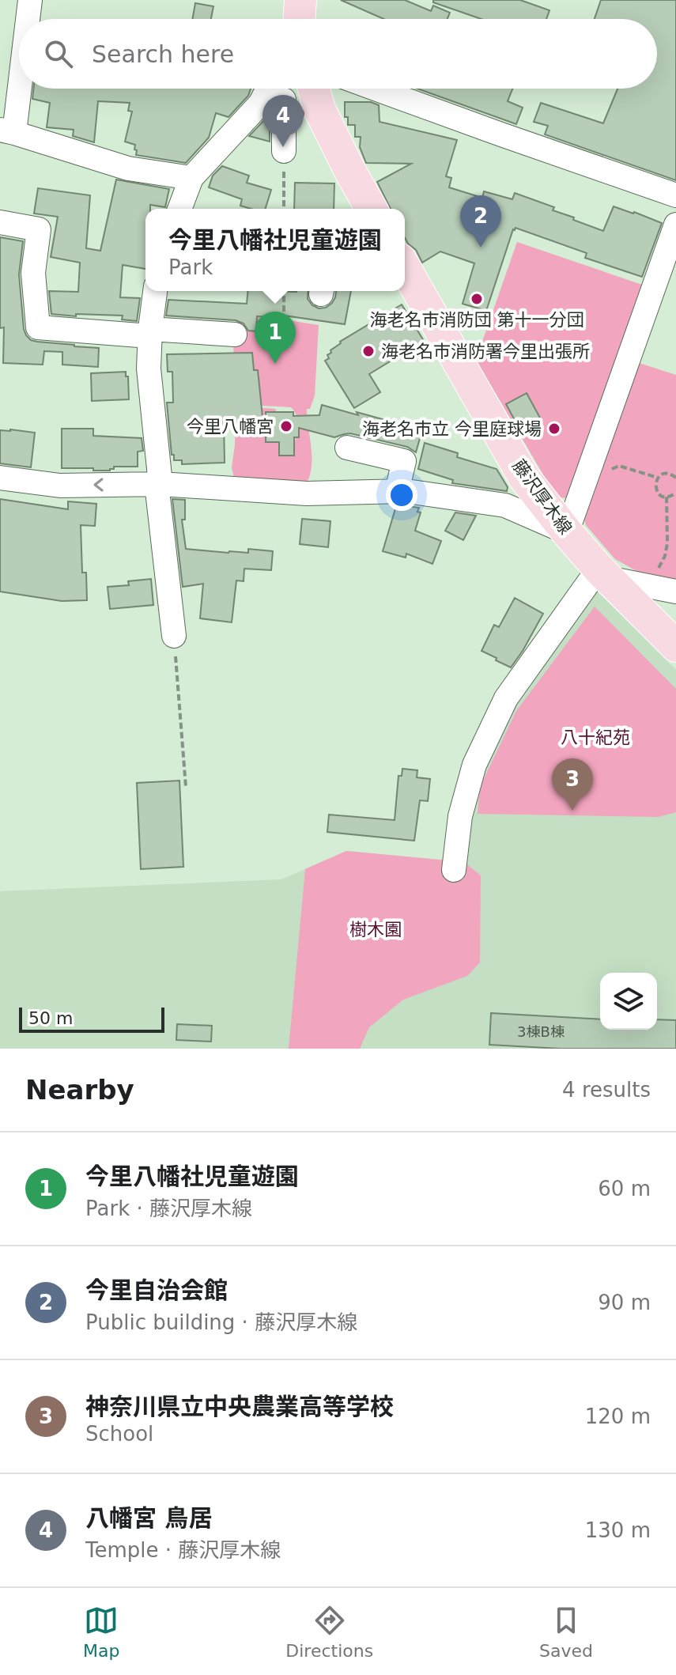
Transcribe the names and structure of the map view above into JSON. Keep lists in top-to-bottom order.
{
  "streets": {
    "main road": ["藤沢厚木線"]
  },
  "parks": ["八十紀苑", "樹木園"],
  "places": [
    "海老名市消防団 第十一分団",
    "海老名市消防署今里出張所",
    "今里八幡宮",
    "海老名市立 今里庭球場"
  ],
  "house_numbers": ["3棟B棟"],
  "scale_bar": "50 m",
  "page": {
    "search": "Search here",
    "pins": [
      "4",
      "2",
      "1",
      "3"
    ],
    "popup": ["今里八幡社児童遊園", "Park"],
    "scale": "50 m",
    "heading": ["Nearby", "4 results"],
    "list": [
      {
        "mark": "1",
        "name": "今里八幡社児童遊園",
        "note": "Park · 藤沢厚木線",
        "value": "60 m"
      },
      {
        "mark": "2",
        "name": "今里自治会館",
        "note": "Public building · 藤沢厚木線",
        "value": "90 m"
      },
      {
        "mark": "3",
        "name": "神奈川県立中央農業高等学校",
        "note": "School",
        "value": "120 m"
      },
      {
        "mark": "4",
        "name": "八幡宮 鳥居",
        "note": "Temple · 藤沢厚木線",
        "value": "130 m"
      }
    ],
    "nav": ["Map", "Directions", "Saved"]
  }
}
